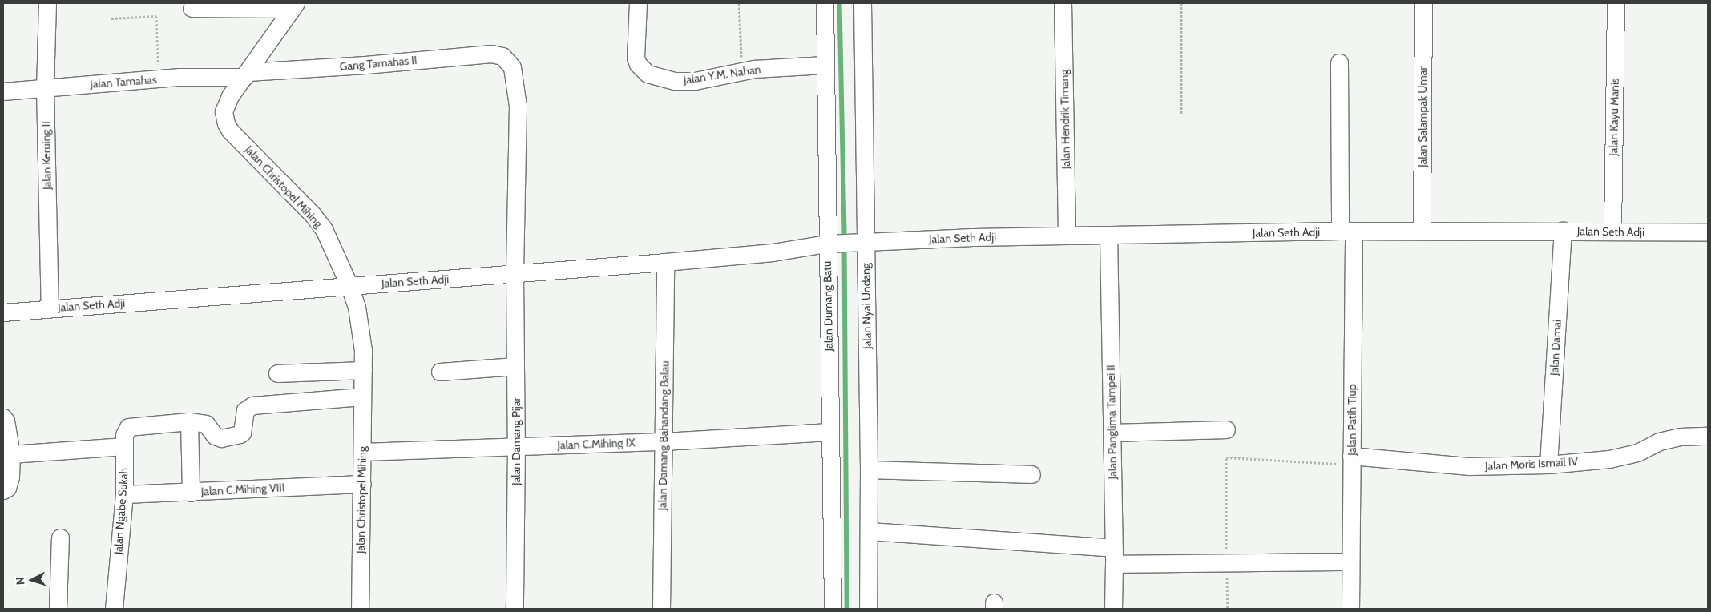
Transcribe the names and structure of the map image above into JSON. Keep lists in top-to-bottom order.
{
  "streets": {
    "street": [
      "Gang Tamahas II",
      "Jalan Y.M. Nahan",
      "Jalan Tamahas",
      "Jalan Salampak Umar",
      "Jalan Kayu Manis",
      "Jalan Hendrik Timang",
      "Jalan Keruing II",
      "Jalan Christopel Mihing",
      "Jalan Seth Adji",
      "Jalan Dumang Batu",
      "Jalan Nyai Undang",
      "Jalan Damai",
      "Jalan Patih Tiup",
      "Jalan Panglima Tampei II",
      "Jalan Damang Bahandang Balau",
      "Jalan Damang Pijar",
      "Jalan C.Mihing IX",
      "Jalan Moris Ismail IV",
      "Jalan C.Mihing VIII",
      "Jalan Ngabe Sukah"
    ]
  },
  "crossings": [
    ["Gang Tamahas II", "Jalan Tamahas"],
    ["Gang Tamahas II", "Jalan Christopel Mihing"],
    ["Gang Tamahas II", "Jalan Damang Pijar"],
    ["Jalan Y.M. Nahan", "Jalan Dumang Batu"],
    ["Jalan Tamahas", "Jalan Keruing II"],
    ["Jalan Tamahas", "Jalan Christopel Mihing"],
    ["Jalan Salampak Umar", "Jalan Seth Adji"],
    ["Jalan Kayu Manis", "Jalan Seth Adji"],
    ["Jalan Hendrik Timang", "Jalan Seth Adji"],
    ["Jalan Keruing II", "Jalan Seth Adji"],
    ["Jalan Christopel Mihing", "Jalan Seth Adji"],
    ["Jalan Christopel Mihing", "Jalan C.Mihing IX"],
    ["Jalan Christopel Mihing", "Jalan C.Mihing VIII"],
    ["Jalan Seth Adji", "Jalan Dumang Batu"],
    ["Jalan Seth Adji", "Jalan Nyai Undang"],
    ["Jalan Seth Adji", "Jalan Damai"],
    ["Jalan Seth Adji", "Jalan Patih Tiup"],
    ["Jalan Seth Adji", "Jalan Panglima Tampei II"],
    ["Jalan Seth Adji", "Jalan Damang Bahandang Balau"],
    ["Jalan Seth Adji", "Jalan Damang Pijar"],
    ["Jalan Dumang Batu", "Jalan C.Mihing IX"],
    ["Jalan Damai", "Jalan Moris Ismail IV"],
    ["Jalan Patih Tiup", "Jalan Moris Ismail IV"],
    ["Jalan Damang Bahandang Balau", "Jalan C.Mihing IX"],
    ["Jalan Damang Pijar", "Jalan C.Mihing IX"],
    ["Jalan C.Mihing VIII", "Jalan Ngabe Sukah"]
  ],
  "north": "left"
}
